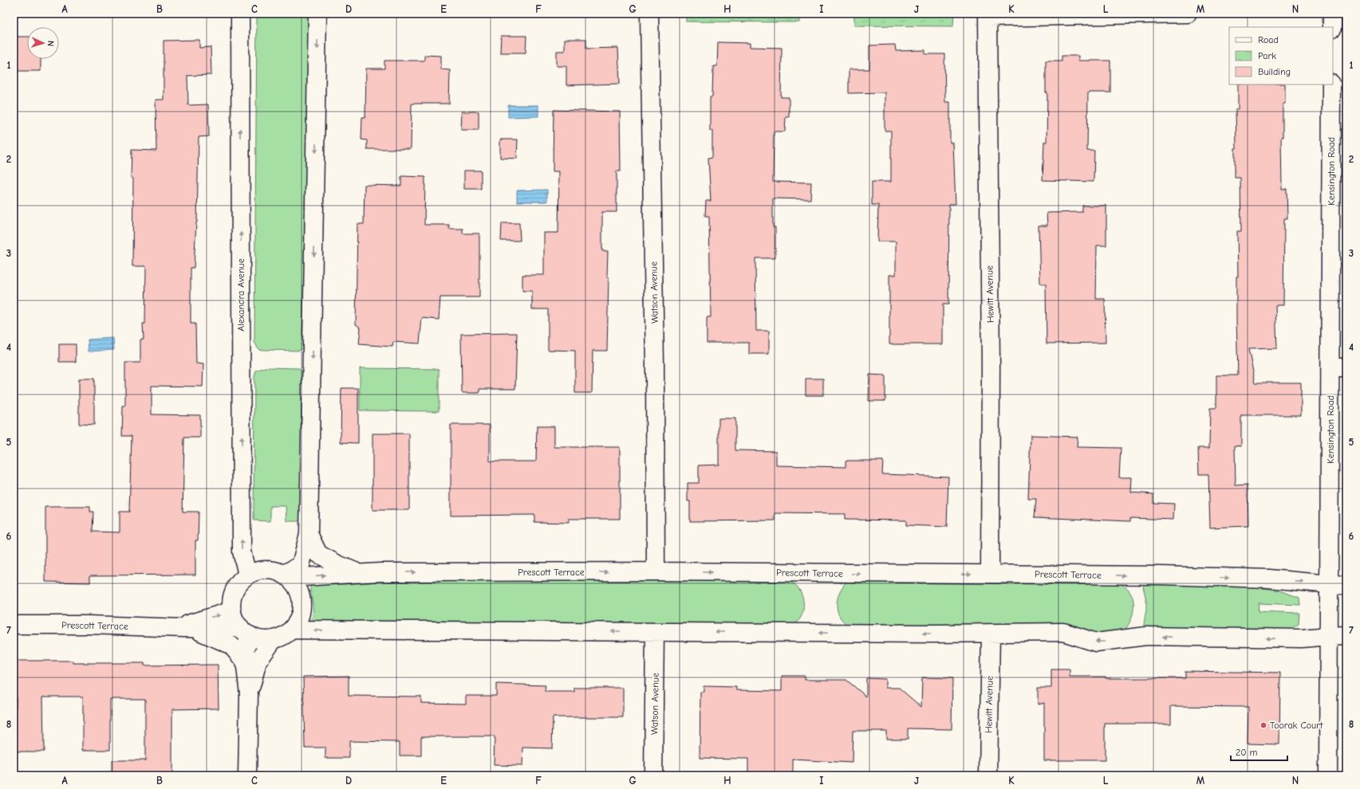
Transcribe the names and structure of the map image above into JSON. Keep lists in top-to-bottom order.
{
  "streets": {
    "street": [
      "Kensington Road",
      "Watson Avenue",
      "Hewitt Avenue",
      "Alexandra Avenue",
      "Prescott Terrace"
    ]
  },
  "crossings": [
    ["Kensington Road", "Prescott Terrace"],
    ["Watson Avenue", "Prescott Terrace"],
    ["Hewitt Avenue", "Prescott Terrace"],
    ["Alexandra Avenue", "Prescott Terrace"]
  ],
  "places": ["Toorak Court"],
  "legend": ["Road", "Park", "Building"],
  "scale_bar": "20 m",
  "north": "right",
  "grid": {
    "columns": [
      "A",
      "B",
      "C",
      "D",
      "E",
      "F",
      "G",
      "H",
      "I",
      "J",
      "K",
      "L",
      "M",
      "N"
    ],
    "rows": [
      "1",
      "2",
      "3",
      "4",
      "5",
      "6",
      "7",
      "8"
    ]
  }
}
